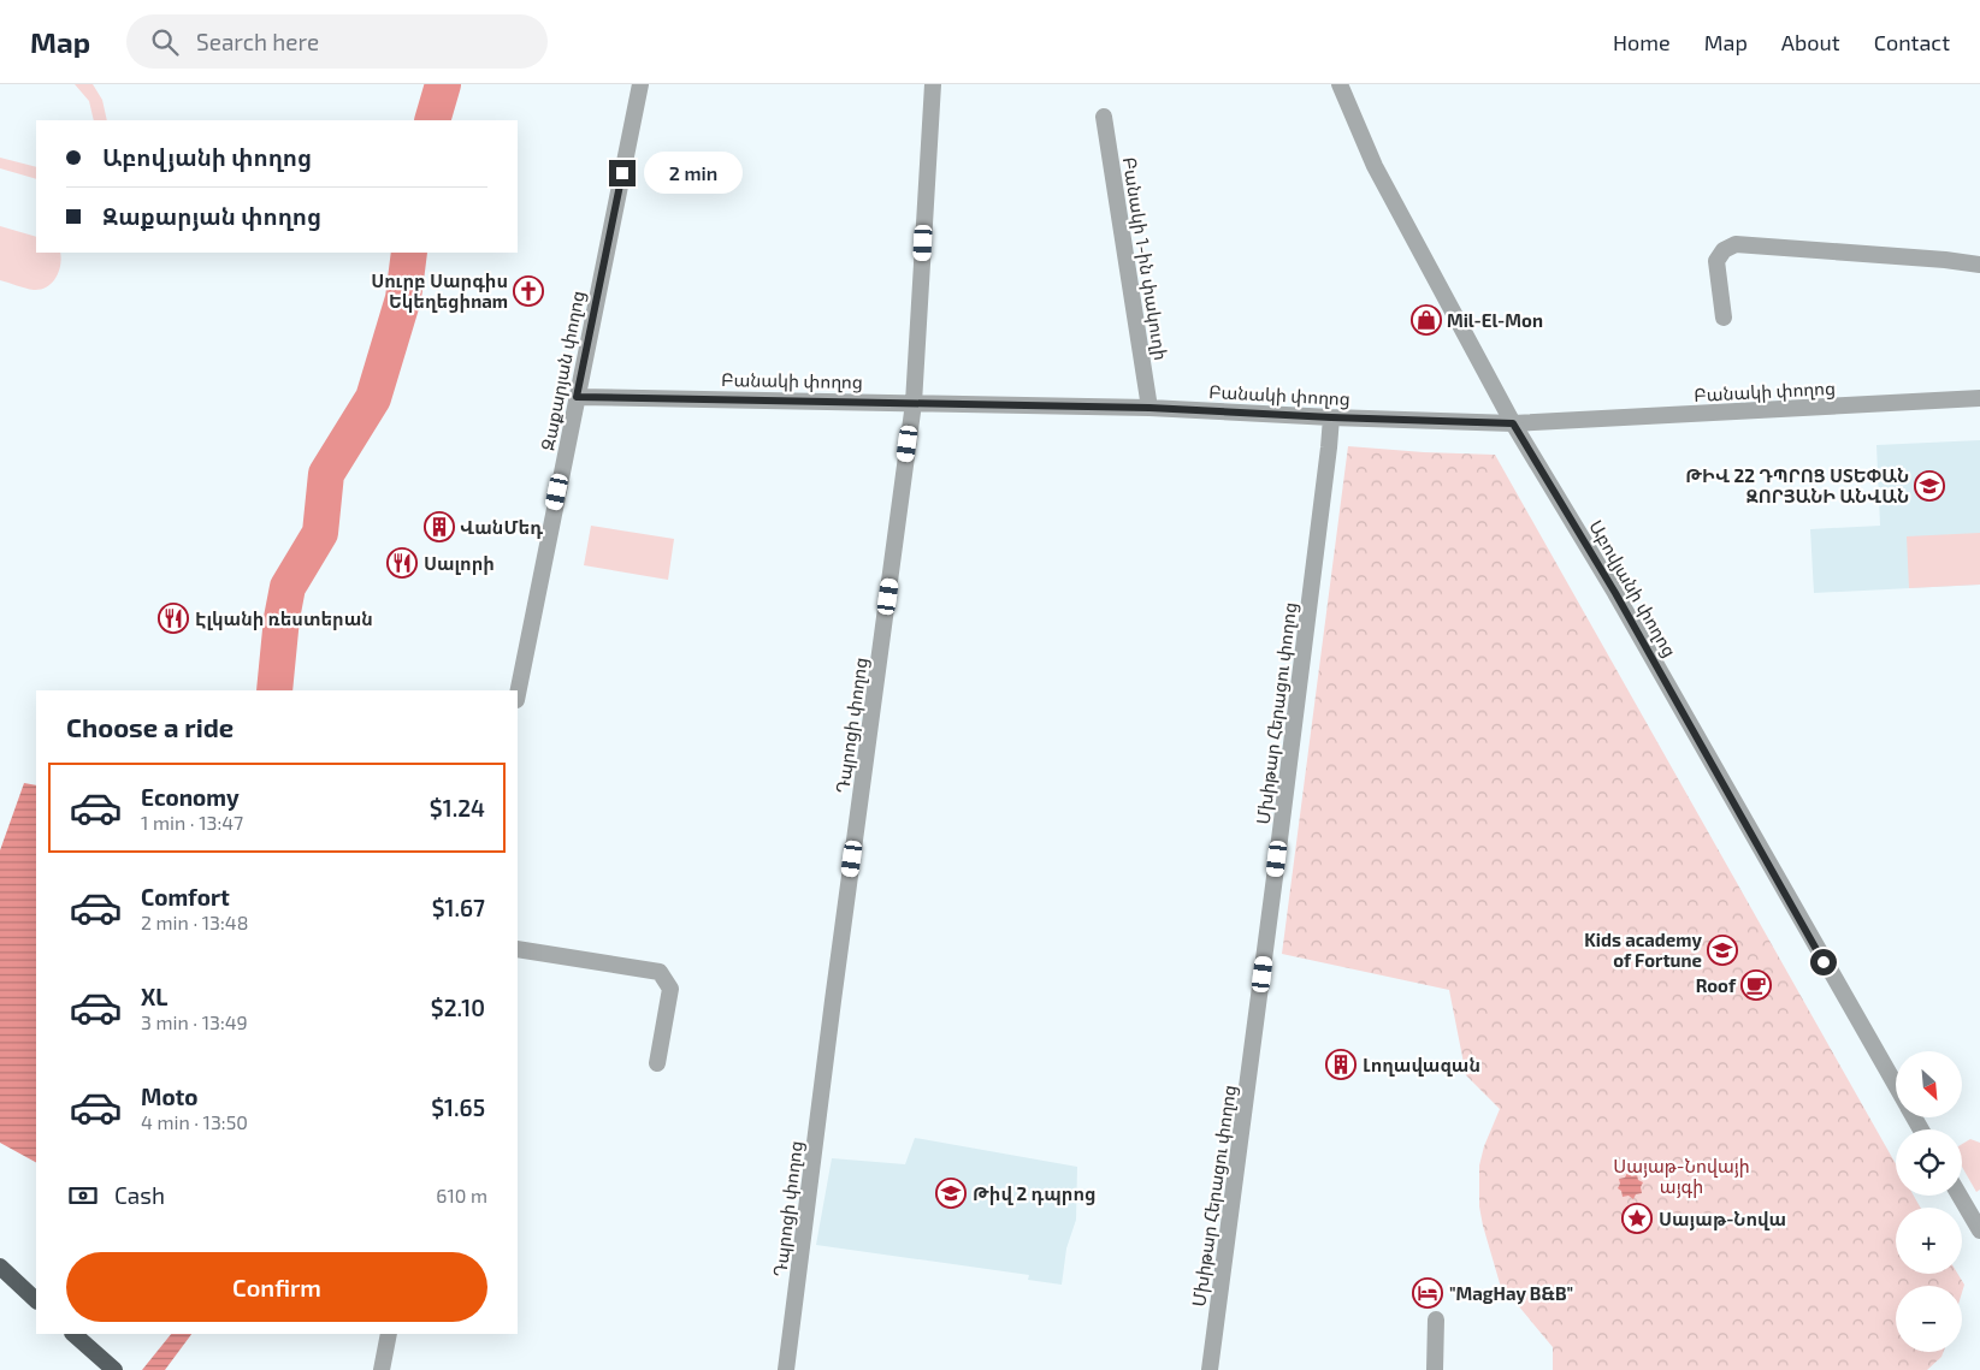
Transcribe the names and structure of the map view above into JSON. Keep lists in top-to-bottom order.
{
  "streets": {
    "street": [
      "Բանակի 1-ին փակուղի",
      "Զաքարյան փողոց",
      "Բանակի փողոց",
      "Աբովյանի փողոց",
      "Մխիթար Հերացու փողոց",
      "Դպրոցի փողոց"
    ]
  },
  "crossings": [
    ["Բանակի 1-ին փակուղի", "Բանակի փողոց"],
    ["Զաքարյան փողոց", "Բանակի փողոց"],
    ["Բանակի փողոց", "Աբովյանի փողոց"],
    ["Բանակի փողոց", "Մխիթար Հերացու փողոց"],
    ["Բանակի փողոց", "Դպրոցի փողոց"]
  ],
  "parks": ["Սայաթ-Նովայի այգի"],
  "places": {
    "church": ["Սուրբ Սարգիս Եկեղեցիnam"],
    "shop": ["Mil-El-Mon"],
    "school or university": ["ԹԻՎ 22 ԴՊՐՈՑ ՍՏԵՓԱՆ ԶՈՐՅԱՆԻ ԱՆՎԱՆ", "Kids academy of Fortune", "Թիվ 2 դպրոց"],
    "building": ["ՎանՄեդ", "Լողավազան"],
    "restaurant": ["Սալորի", "Էլկանի ռեստերան"],
    "cafe": ["Roof"],
    "place": ["Սայաթ-Նովա"],
    "hotel": ["\"MagHay B&B\""]
  },
  "north": "bottom right",
  "page": {
    "header": "Map",
    "search": "Search here",
    "nav": [
      "Home",
      "Map",
      "About",
      "Contact"
    ],
    "banner": ["Աբովյանի փողոց", "Զաքարյան փողոց"],
    "bubble": "2 min",
    "heading": "Choose a ride",
    "list": [
      {
        "name": "Economy",
        "note": "1 min · 13:47",
        "value": "$1.24"
      },
      {
        "name": "Comfort",
        "note": "2 min · 13:48",
        "value": "$1.67"
      },
      {
        "name": "XL",
        "note": "3 min · 13:49",
        "value": "$2.10"
      },
      {
        "name": "Moto",
        "note": "4 min · 13:50",
        "value": "$1.65"
      }
    ],
    "map_buttons": ["+", "−"],
    "pay": ["Cash", "610 m"],
    "buttons": "Confirm"
  }
}
